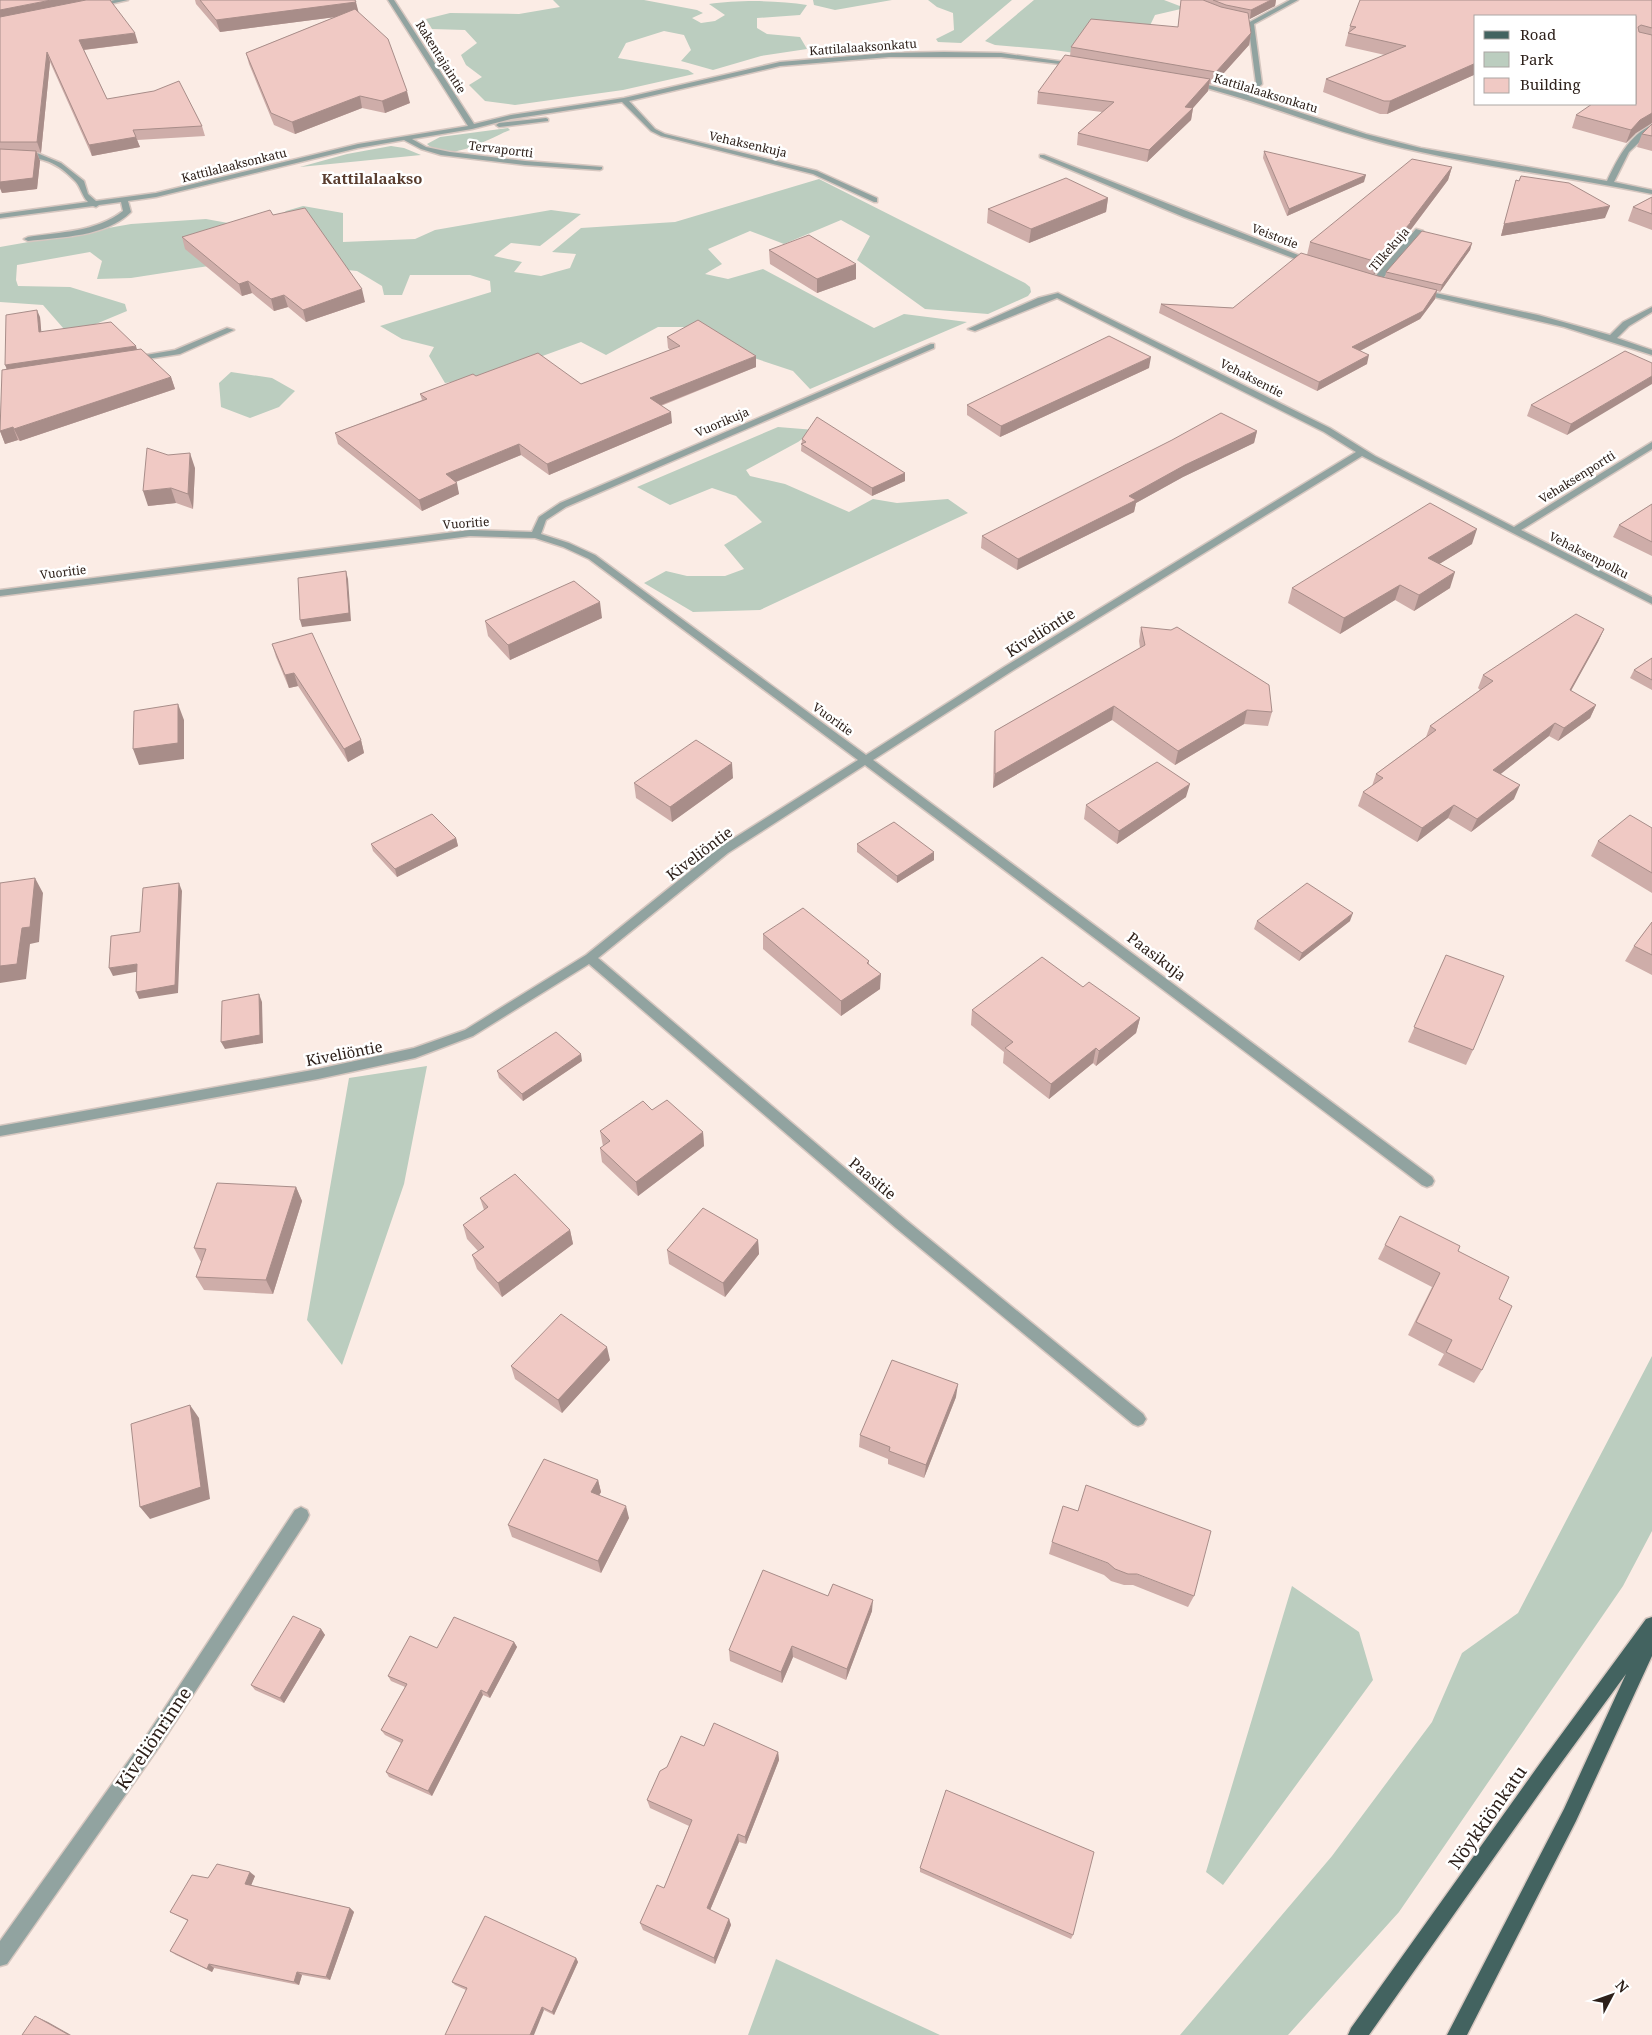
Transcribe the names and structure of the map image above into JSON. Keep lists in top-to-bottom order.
{
  "streets": {
    "main road": ["Nöykkiönkatu"],
    "street": [
      "Kattilalaaksonkatu",
      "Rakentajaintie",
      "Vehaksenkuja",
      "Tervaportti",
      "Veistotie",
      "Tilkekuja",
      "Vehaksentie",
      "Vuorikuja",
      "Vehaksenportti",
      "Vuoritie",
      "Vehaksenpolku",
      "Kiveliöntie",
      "Paasikuja",
      "Paasitie",
      "Kiveliönrinne"
    ]
  },
  "crossings": [
    ["Kattilalaaksonkatu", "Rakentajaintie"],
    ["Kattilalaaksonkatu", "Vehaksenkuja"],
    ["Kattilalaaksonkatu", "Tervaportti"],
    ["Vehaksentie", "Vehaksenportti"],
    ["Vehaksentie", "Vehaksenpolku"],
    ["Vehaksentie", "Kiveliöntie"],
    ["Vuorikuja", "Vuoritie"],
    ["Vehaksenportti", "Vehaksenpolku"],
    ["Vuoritie", "Kiveliöntie"],
    ["Vuoritie", "Paasikuja"],
    ["Kiveliöntie", "Paasikuja"],
    ["Kiveliöntie", "Paasitie"]
  ],
  "districts": ["Kattilalaakso"],
  "legend": ["Road", "Park", "Building"],
  "north": "top right"
}
